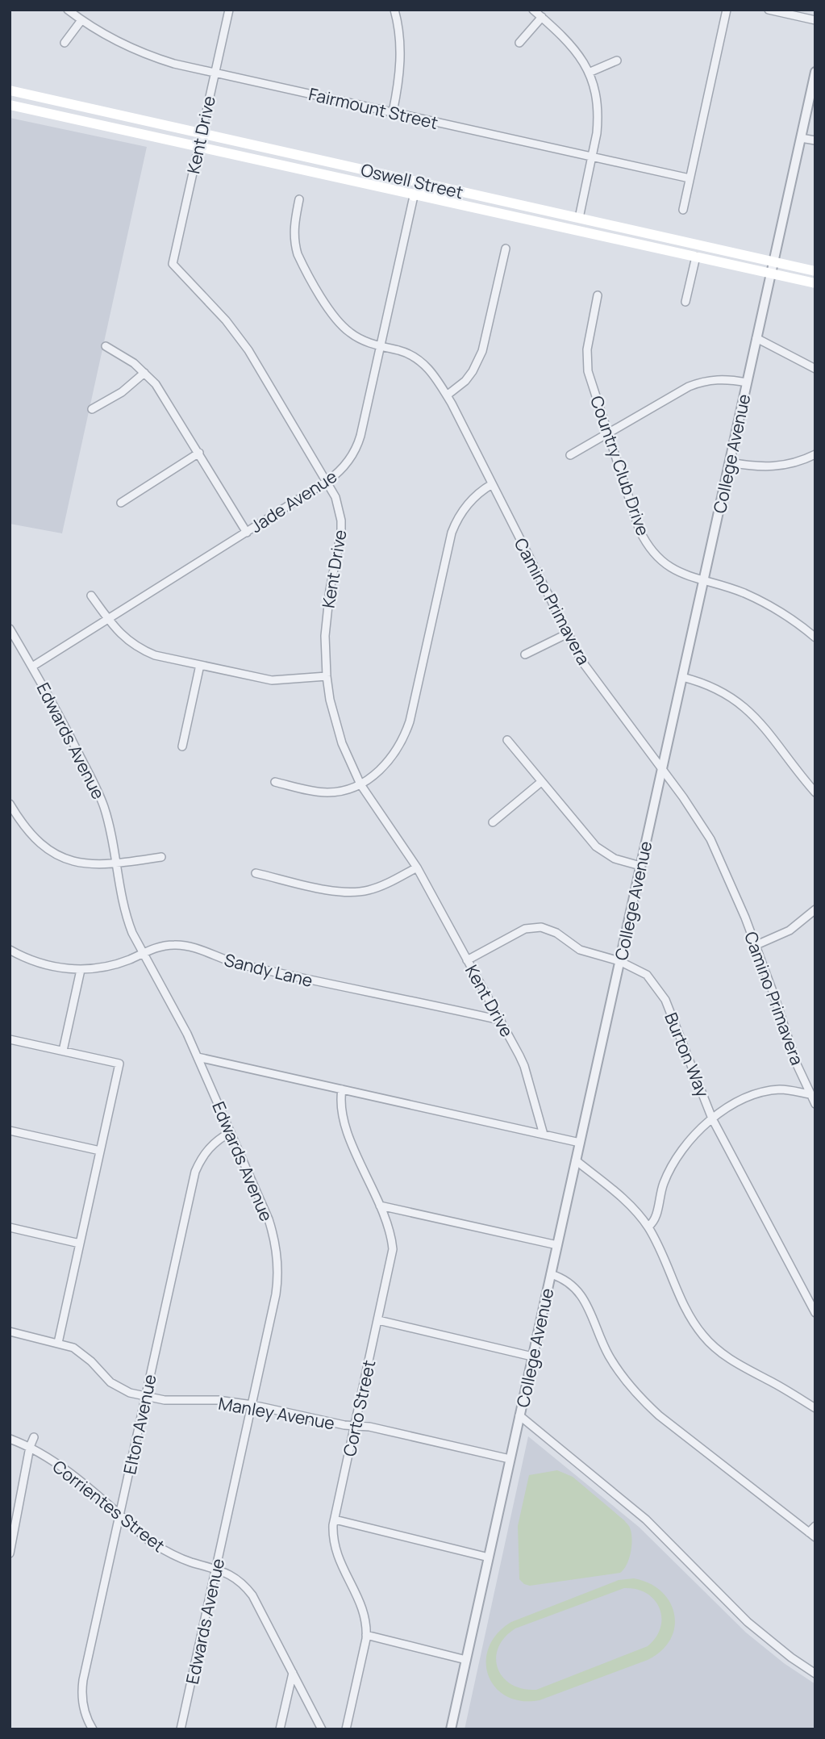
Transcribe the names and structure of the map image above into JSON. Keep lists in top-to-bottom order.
{
  "streets": {
    "main road": ["Oswell Street"],
    "street": [
      "Fairmount Street",
      "Kent Drive",
      "College Avenue",
      "Country Club Drive",
      "Jade Avenue",
      "Camino Primavera",
      "Edwards Avenue",
      "Sandy Lane",
      "Burton Way",
      "Corto Street",
      "Manley Avenue",
      "Elton Avenue",
      "Corrientes Street"
    ]
  },
  "crossings": [
    ["Fairmount Street", "Kent Drive"],
    ["Kent Drive", "Oswell Street"],
    ["Kent Drive", "Jade Avenue"],
    ["Kent Drive", "Sandy Lane"],
    ["Kent Drive", "Burton Way"],
    ["Oswell Street", "College Avenue"],
    ["Oswell Street", "Jade Avenue"],
    ["College Avenue", "Country Club Drive"],
    ["College Avenue", "Camino Primavera"],
    ["College Avenue", "Burton Way"],
    ["College Avenue", "Manley Avenue"],
    ["Jade Avenue", "Camino Primavera"],
    ["Jade Avenue", "Edwards Avenue"],
    ["Edwards Avenue", "Sandy Lane"],
    ["Edwards Avenue", "Manley Avenue"],
    ["Edwards Avenue", "Elton Avenue"],
    ["Edwards Avenue", "Corrientes Street"],
    ["Corto Street", "Manley Avenue"],
    ["Manley Avenue", "Elton Avenue"],
    ["Elton Avenue", "Corrientes Street"]
  ]
}
